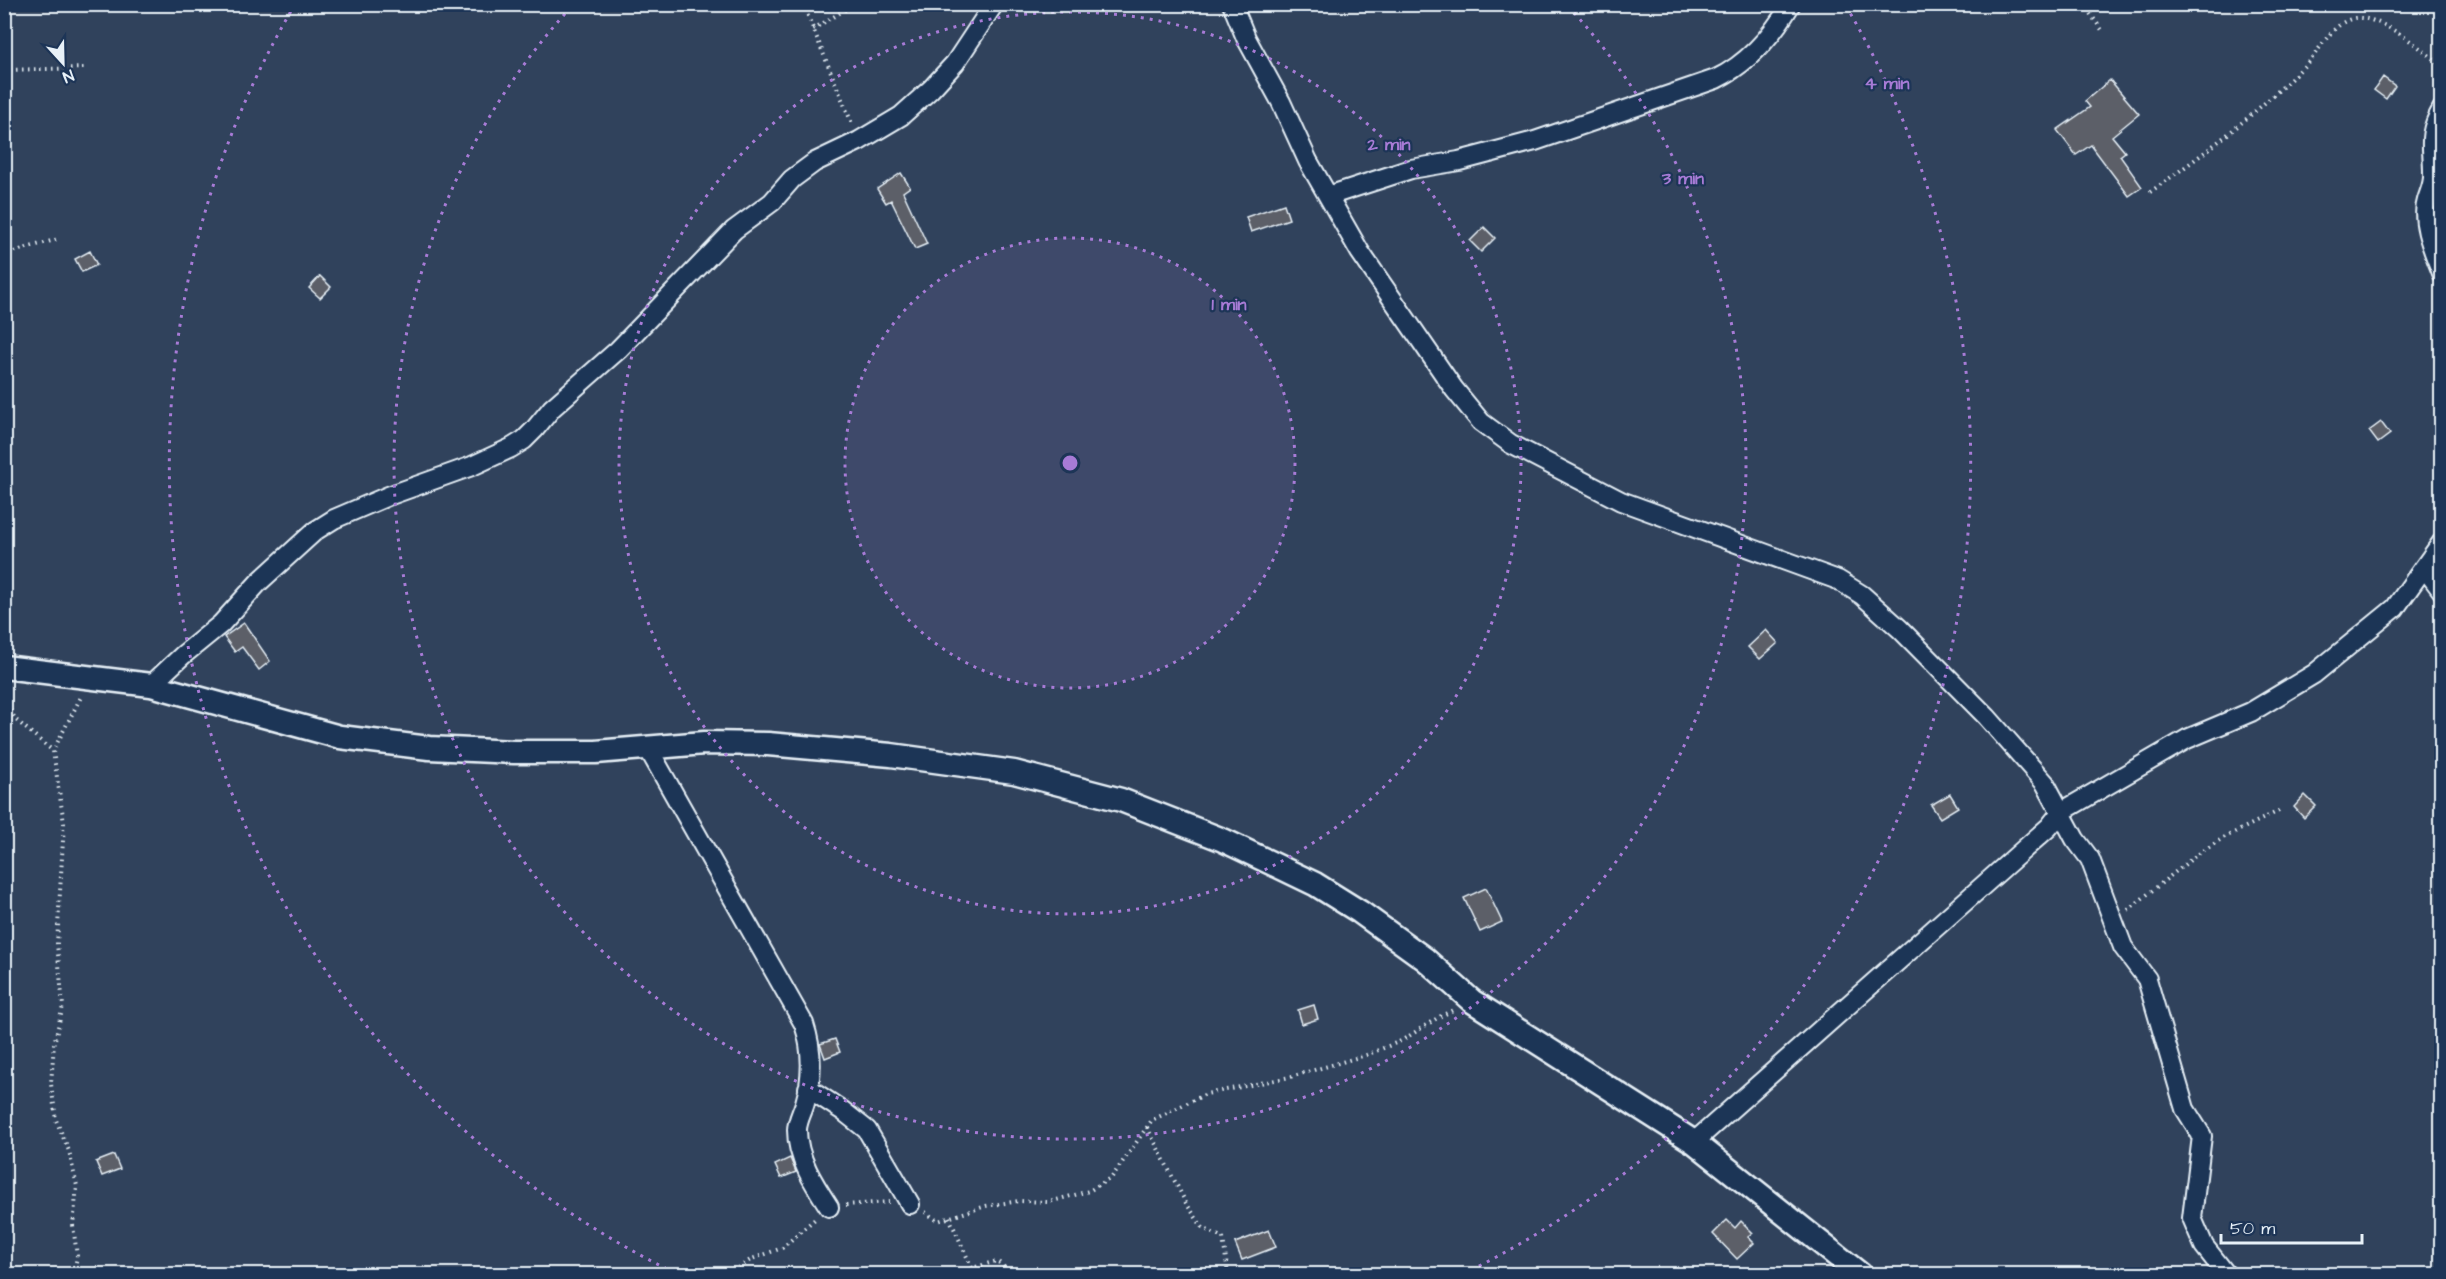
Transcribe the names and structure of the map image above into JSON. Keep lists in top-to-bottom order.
{
  "scale_bar": "50 m",
  "north": "bottom",
  "rings": [
    "4 min",
    "2 min",
    "3 min",
    "1 min"
  ]
}
